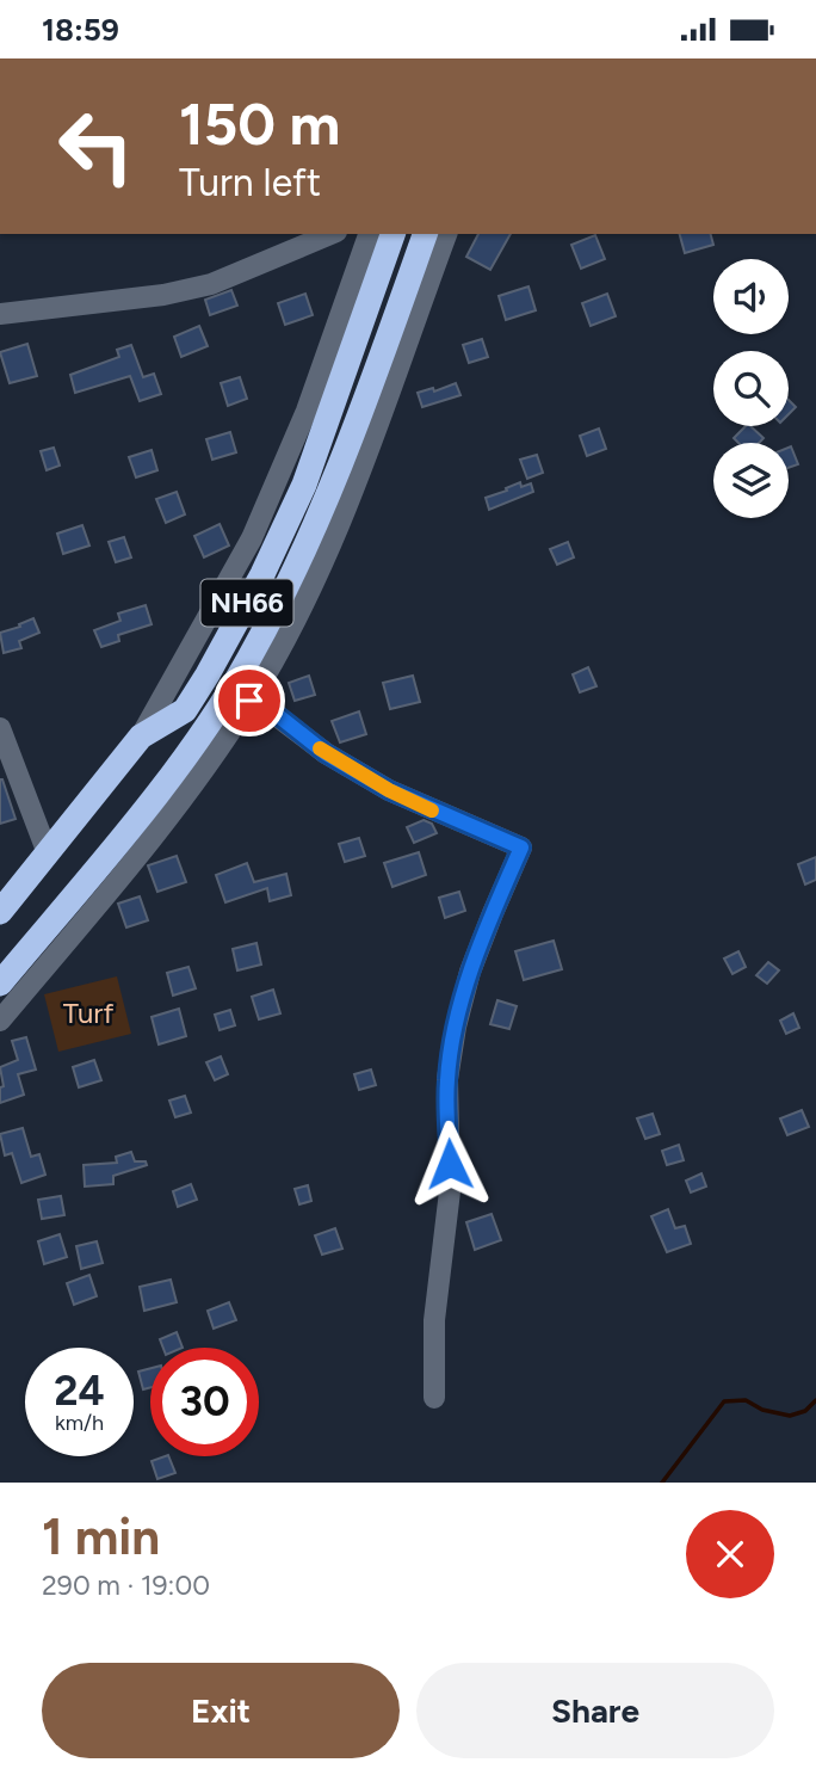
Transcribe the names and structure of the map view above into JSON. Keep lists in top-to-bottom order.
{
  "streets": {
    "highway": ["NH66"]
  },
  "parks": ["Turf"],
  "page": {
    "status": "18:59",
    "turn": ["150 m", "Turn left"],
    "speed": "24 km/h",
    "limit": "30",
    "heading": ["1 min", "290 m · 19:00"],
    "buttons": ["Exit", "Share"]
  }
}
